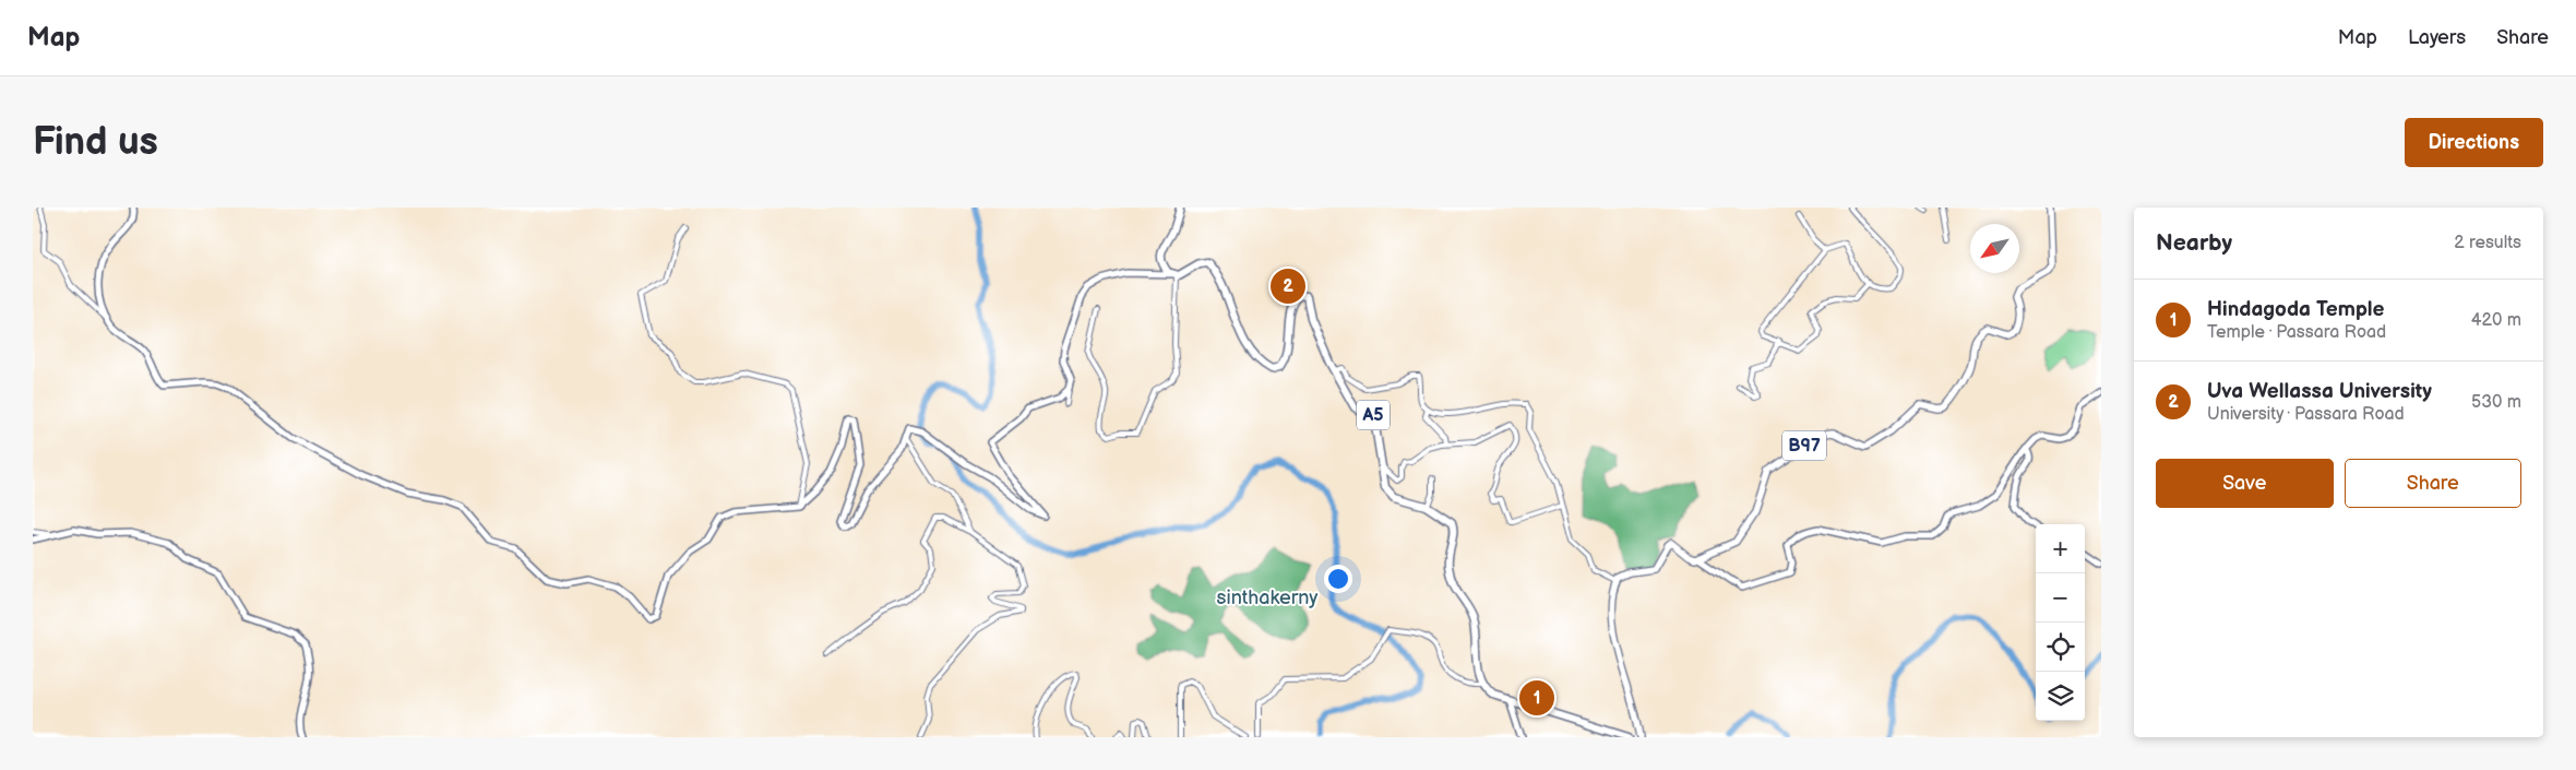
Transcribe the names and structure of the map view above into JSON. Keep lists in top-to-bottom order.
{
  "streets": {
    "highway": ["A5"],
    "main road": ["B97"]
  },
  "parks": ["sinthakerny"],
  "north": "bottom left",
  "page": {
    "header": "Map",
    "nav": ["Map", "Layers", "Share"],
    "buttons": [
      "Directions",
      ["Save", "Share"]
    ],
    "title": "Find us",
    "heading": ["Nearby", "2 results"],
    "pins": ["2", "1"],
    "list": [
      {
        "mark": "1",
        "name": "Hindagoda Temple",
        "note": "Temple · Passara Road",
        "value": "420 m"
      },
      {
        "mark": "2",
        "name": "Uva Wellassa University",
        "note": "University · Passara Road",
        "value": "530 m"
      }
    ],
    "map_buttons": ["+", "−"]
  }
}
